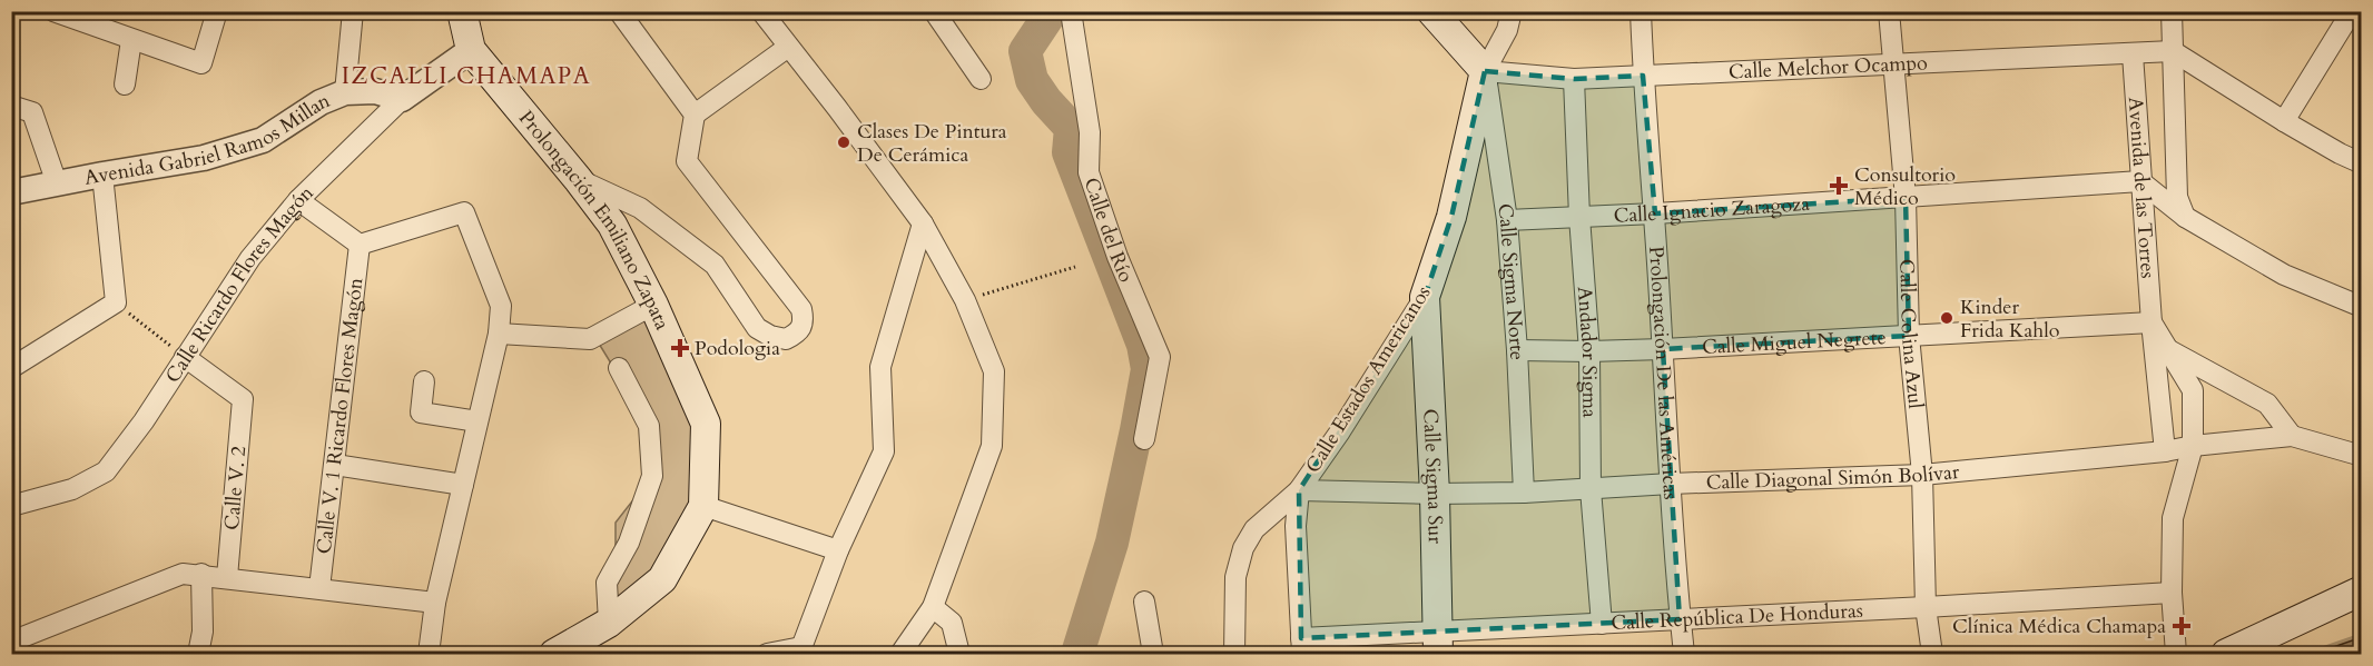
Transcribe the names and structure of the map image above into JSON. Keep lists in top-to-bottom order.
{
  "streets": {
    "main road": ["Prolongación Emiliano Zapata", "Calle Estados Americanos", "Calle Sigma Sur"],
    "street": [
      "Calle Melchor Ocampo",
      "Avenida Gabriel Ramos Millan",
      "Avenida de las Torres",
      "Calle Ignacio Zaragoza",
      "Calle del Río",
      "Calle Sigma Norte",
      "Calle Ricardo Flores Magón",
      "Calle Colina Azul",
      "Calle Miguel Negrete",
      "Andador Sigma",
      "Prolongación De las Américas",
      "Calle V. 1 Ricardo Flores Magón",
      "Calle Diagonal Simón Bolívar",
      "Calle V. 2",
      "Calle República De Honduras"
    ]
  },
  "crossings": [
    ["Calle Melchor Ocampo", "Avenida de las Torres"],
    ["Calle Melchor Ocampo", "Calle Sigma Norte"],
    ["Calle Melchor Ocampo", "Calle Colina Azul"],
    ["Calle Melchor Ocampo", "Andador Sigma"],
    ["Calle Melchor Ocampo", "Prolongación De las Américas"],
    ["Calle Melchor Ocampo", "Calle Estados Americanos"],
    ["Avenida Gabriel Ramos Millan", "Calle Ricardo Flores Magón"],
    ["Avenida de las Torres", "Calle Ignacio Zaragoza"],
    ["Avenida de las Torres", "Calle Miguel Negrete"],
    ["Avenida de las Torres", "Calle Diagonal Simón Bolívar"],
    ["Avenida de las Torres", "Calle República De Honduras"],
    ["Calle Ignacio Zaragoza", "Calle Sigma Norte"],
    ["Calle Ignacio Zaragoza", "Calle Colina Azul"],
    ["Calle Ignacio Zaragoza", "Andador Sigma"],
    ["Calle Ignacio Zaragoza", "Prolongación De las Américas"],
    ["Prolongación Emiliano Zapata", "Calle Ricardo Flores Magón"],
    ["Calle Sigma Norte", "Calle Miguel Negrete"],
    ["Calle Sigma Norte", "Calle Estados Americanos"],
    ["Calle Sigma Norte", "Calle Diagonal Simón Bolívar"],
    ["Calle Ricardo Flores Magón", "Calle V. 2"],
    ["Calle Colina Azul", "Calle Miguel Negrete"],
    ["Calle Colina Azul", "Calle Diagonal Simón Bolívar"],
    ["Calle Colina Azul", "Calle República De Honduras"],
    ["Calle Miguel Negrete", "Andador Sigma"],
    ["Calle Miguel Negrete", "Prolongación De las Américas"],
    ["Andador Sigma", "Calle Diagonal Simón Bolívar"],
    ["Andador Sigma", "Calle República De Honduras"],
    ["Prolongación De las Américas", "Calle Diagonal Simón Bolívar"],
    ["Prolongación De las Américas", "Calle República De Honduras"],
    ["Calle Estados Americanos", "Calle Sigma Sur"],
    ["Calle Estados Americanos", "Calle Diagonal Simón Bolívar"],
    ["Calle Sigma Sur", "Calle Diagonal Simón Bolívar"],
    ["Calle Sigma Sur", "Calle República De Honduras"]
  ],
  "districts": ["IZCALLI CHAMAPA"],
  "places": {
    "other": ["Clases De Pintura De Cerámica", "Kinder Frida Kahlo"],
    "health": ["Consultorio Médico", "Podologia", "Clínica Médica Chamapa"]
  }
}
